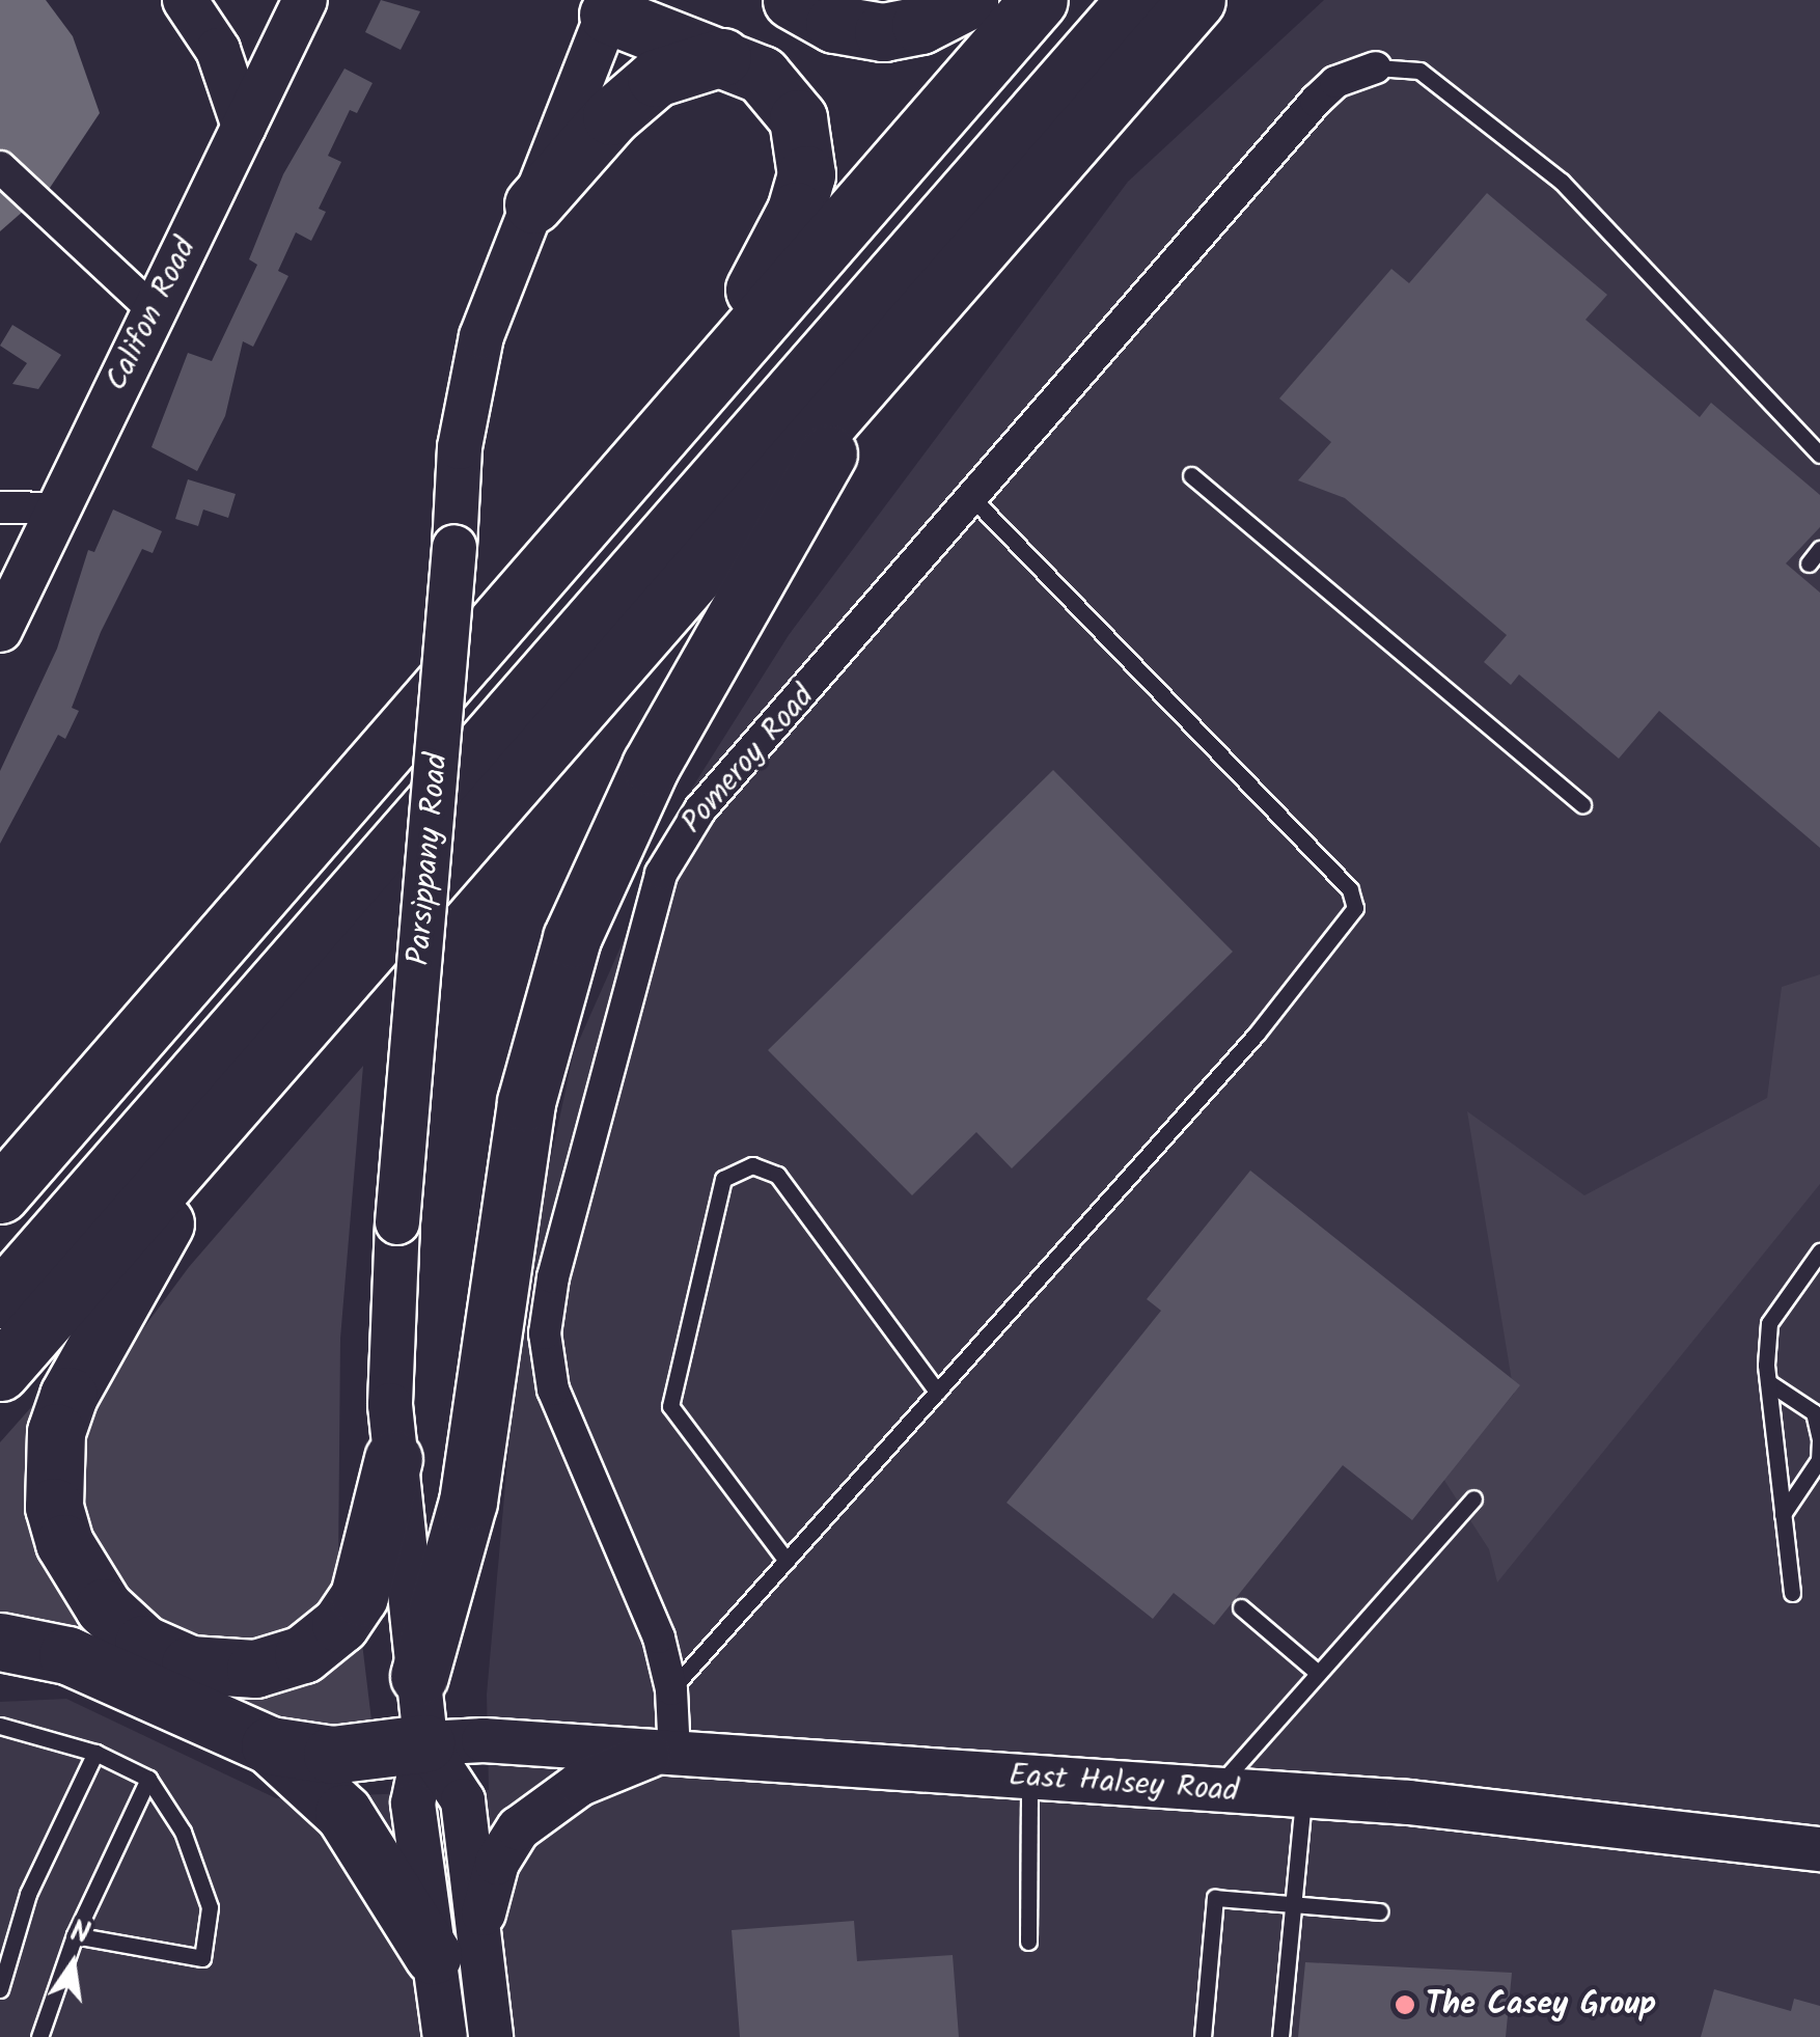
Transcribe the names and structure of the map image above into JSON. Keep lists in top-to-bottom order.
{
  "streets": {
    "main road": ["Califon Road", "Parsippany Road", "East Halsey Road"],
    "street": ["Pomeroy Road"]
  },
  "crossings": [
    ["Pomeroy Road", "East Halsey Road"],
    ["Parsippany Road", "East Halsey Road"]
  ],
  "places": ["The Casey Group"],
  "north": "top"
}
